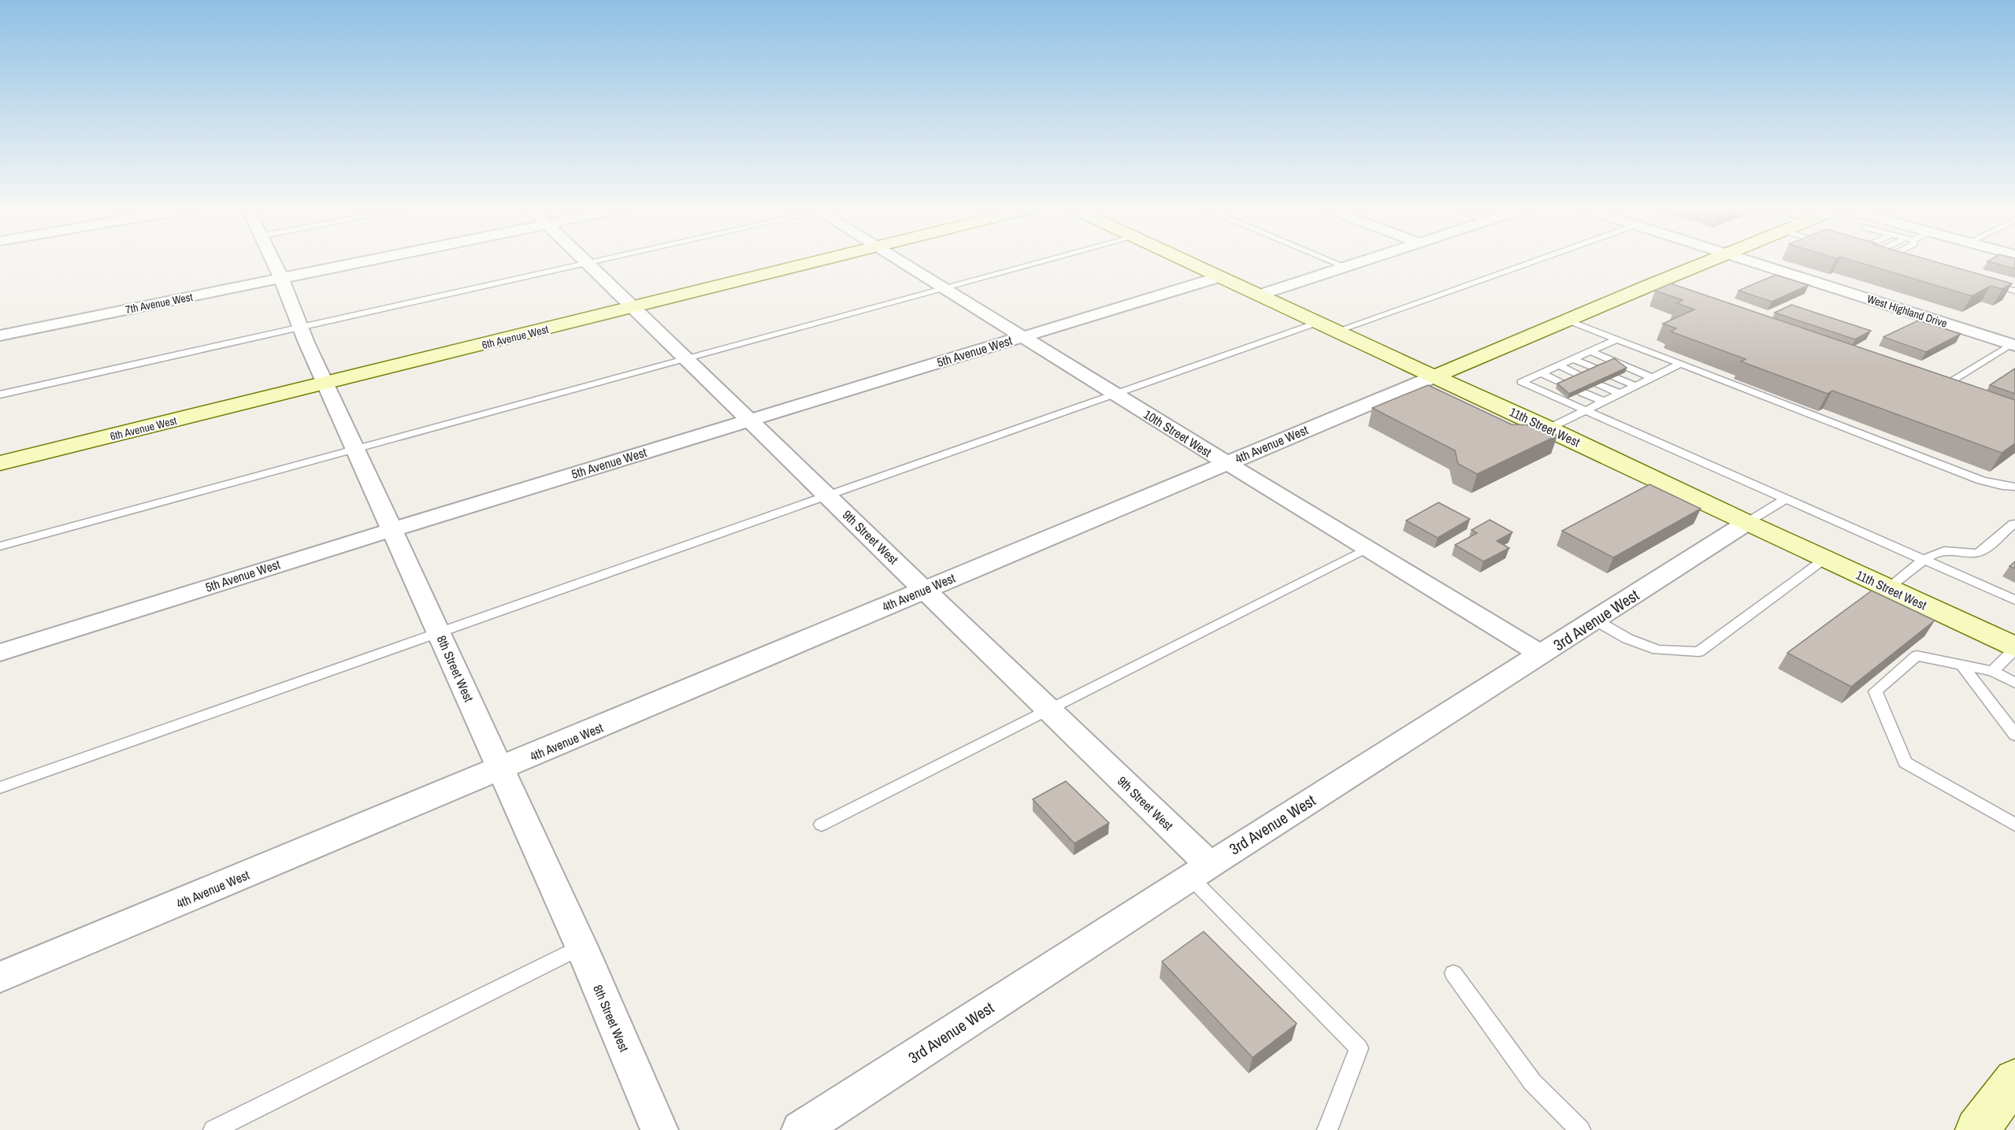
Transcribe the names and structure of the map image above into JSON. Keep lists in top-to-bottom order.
{
  "streets": {
    "street": [
      "7th Avenue West",
      "West Highland Drive",
      "6th Avenue West",
      "5th Avenue West",
      "11th Street West",
      "10th Street West",
      "4th Avenue West",
      "9th Street West",
      "3rd Avenue West",
      "8th Street West"
    ]
  },
  "crossings": [
    ["7th Avenue West", "8th Street West"],
    ["6th Avenue West", "9th Street West"],
    ["6th Avenue West", "8th Street West"],
    ["5th Avenue West", "11th Street West"],
    ["5th Avenue West", "10th Street West"],
    ["5th Avenue West", "9th Street West"],
    ["5th Avenue West", "8th Street West"],
    ["11th Street West", "4th Avenue West"],
    ["11th Street West", "3rd Avenue West"],
    ["10th Street West", "4th Avenue West"],
    ["10th Street West", "3rd Avenue West"],
    ["4th Avenue West", "9th Street West"],
    ["4th Avenue West", "8th Street West"],
    ["9th Street West", "3rd Avenue West"]
  ]
}
